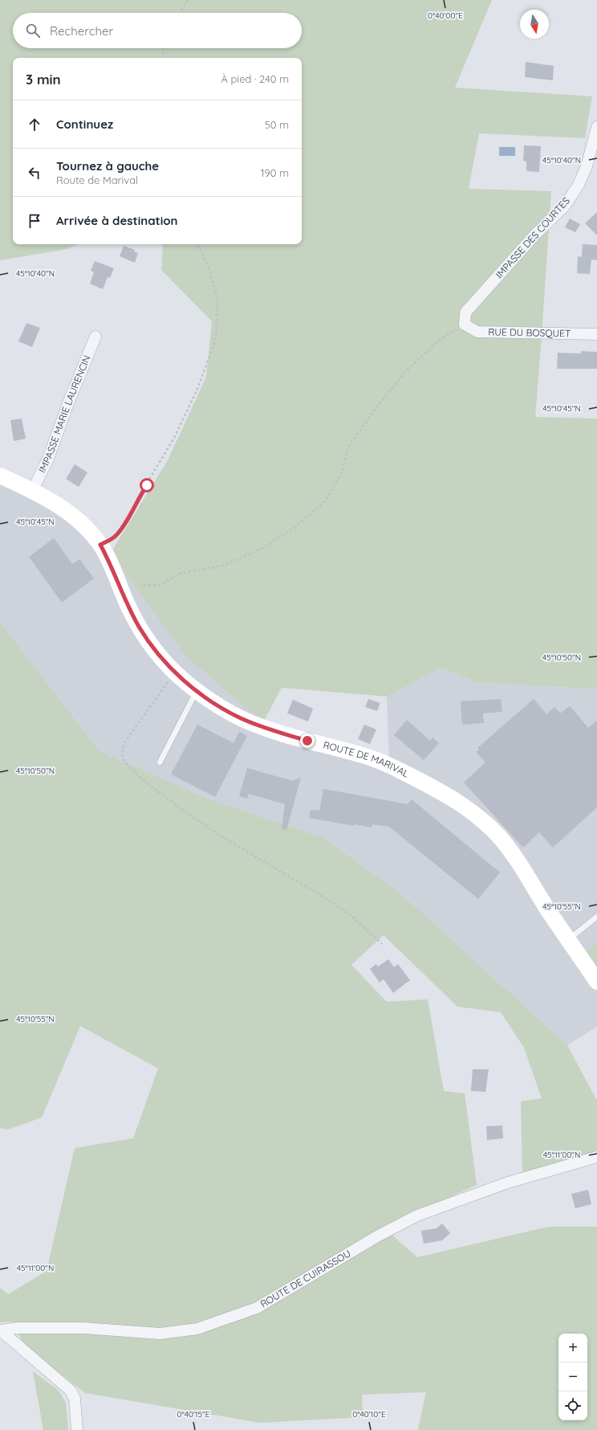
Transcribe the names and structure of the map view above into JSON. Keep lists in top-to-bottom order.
{
  "streets": {
    "main road": ["ROUTE DE MARIVAL"],
    "street": [
      "IMPASSE DES COURTES",
      "RUE DU BOSQUET",
      "IMPASSE MARIE LAURENCIN",
      "ROUTE DE CUIRASSOU"
    ]
  },
  "crossings": [
    ["IMPASSE DES COURTES", "RUE DU BOSQUET"],
    ["IMPASSE MARIE LAURENCIN", "ROUTE DE MARIVAL"]
  ],
  "north": "bottom",
  "page": {
    "search": "Rechercher",
    "heading": ["3 min", "À pied · 240 m"],
    "list": [
      ["Continuez", "50 m"],
      ["Tournez à gauche", "Route de Marival", "190 m"],
      "Arrivée à destination"
    ],
    "map_buttons": ["+", "−"]
  },
  "coordinates": [
    "0°40'00\"E",
    "45°10'40\"N",
    "45°10'45\"N",
    "45°10'50\"N",
    "45°10'55\"N",
    "45°11'00\"N",
    "0°40'15\"E",
    "0°40'10\"E"
  ]
}
